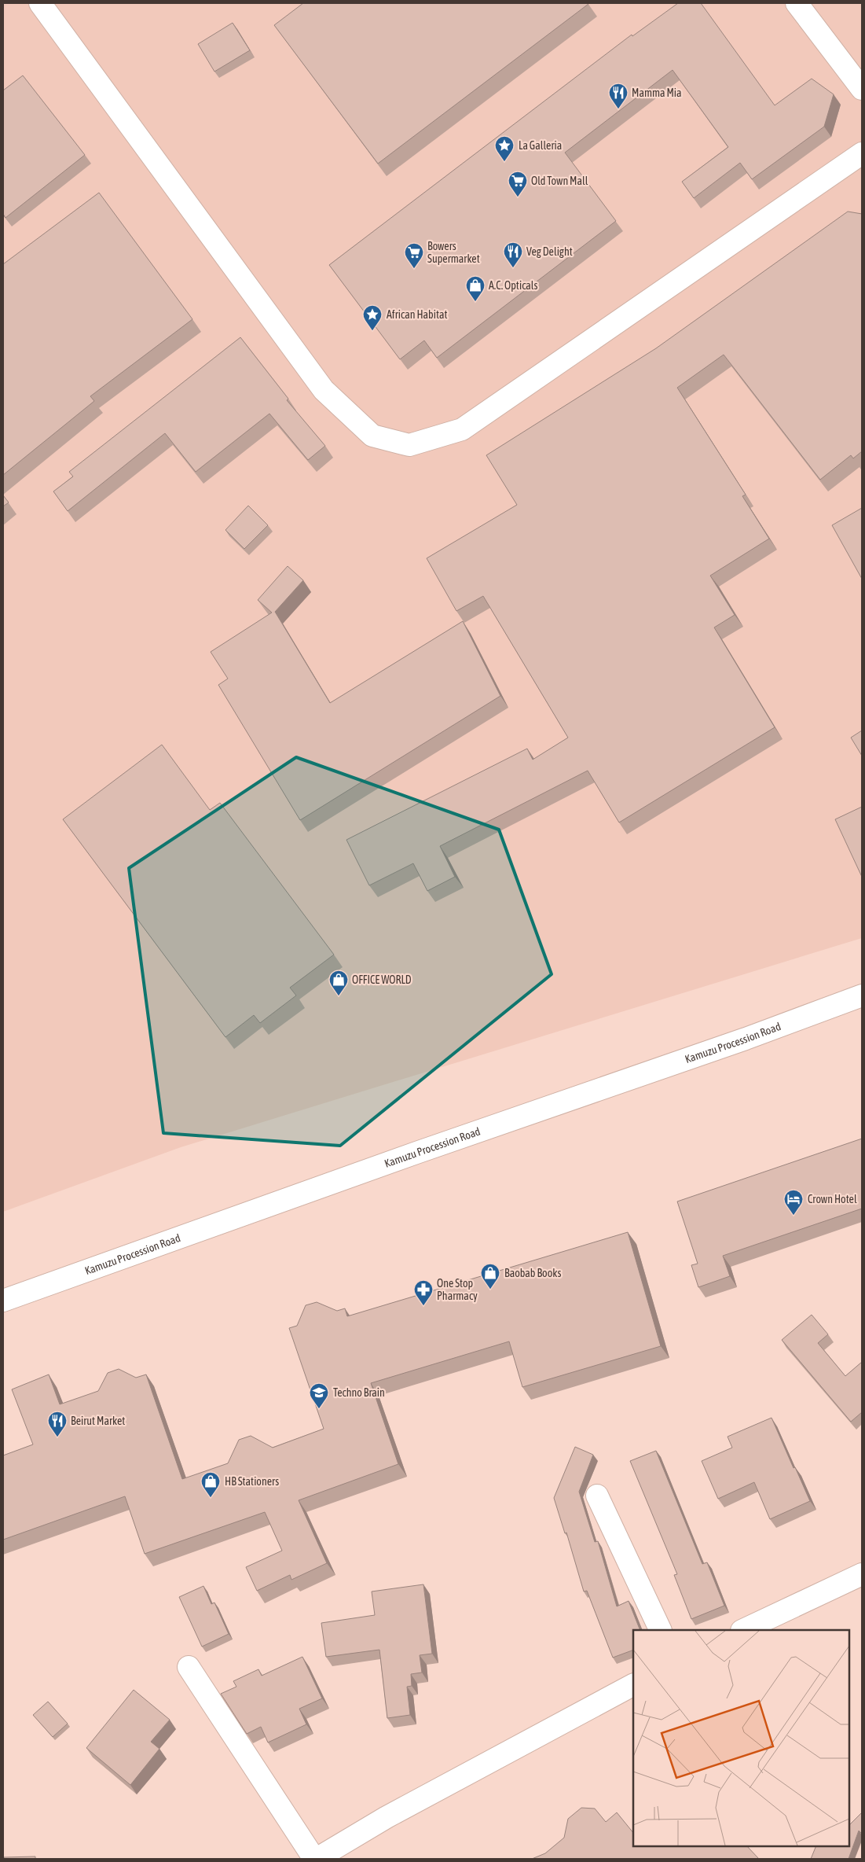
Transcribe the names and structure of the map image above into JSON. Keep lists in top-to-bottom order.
{
  "streets": {
    "main road": ["Kamuzu Procession Road"]
  },
  "places": {
    "restaurant": ["Mamma Mia", "Veg Delight", "Beirut Market"],
    "place": ["La Galleria", "African Habitat"],
    "supermarket": ["Old Town Mall", "Bowers Supermarket"],
    "shop": [
      "A.C. Opticals",
      "OFFICE WORLD",
      "Baobab Books",
      "HB Stationers"
    ],
    "hotel": ["Crown Hotel"],
    "pharmacy": ["One Stop Pharmacy"],
    "school or university": ["Techno Brain"]
  }
}
